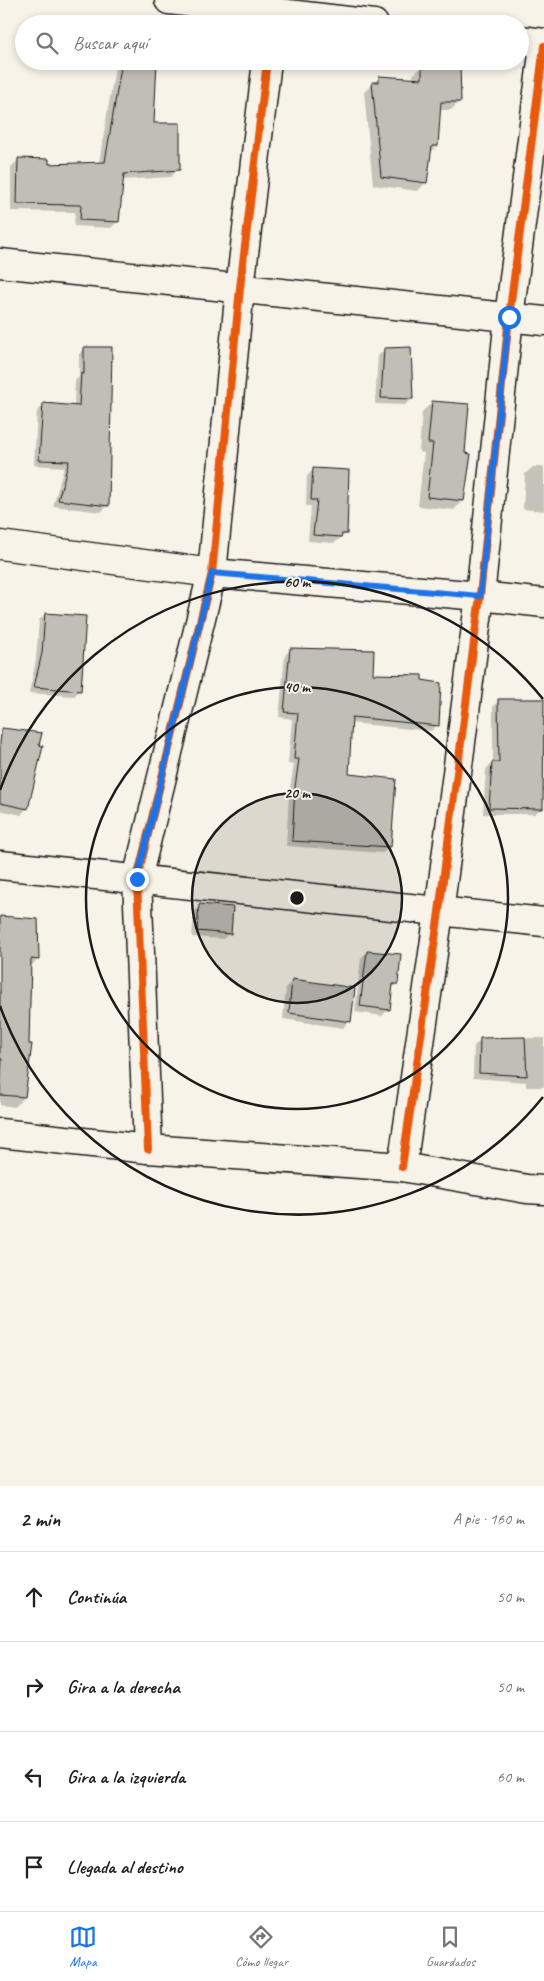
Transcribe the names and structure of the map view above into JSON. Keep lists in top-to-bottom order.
{
  "page": {
    "search": "Buscar aquí",
    "heading": ["2 min", "A pie · 160 m"],
    "list": [
      ["Continúa", "50 m"],
      ["Gira a la derecha", "50 m"],
      ["Gira a la izquierda", "60 m"],
      "Llegada al destino"
    ],
    "nav": ["Mapa", "Cómo llegar", "Guardados"]
  },
  "rings": ["60 m", "40 m", "20 m"]
}
